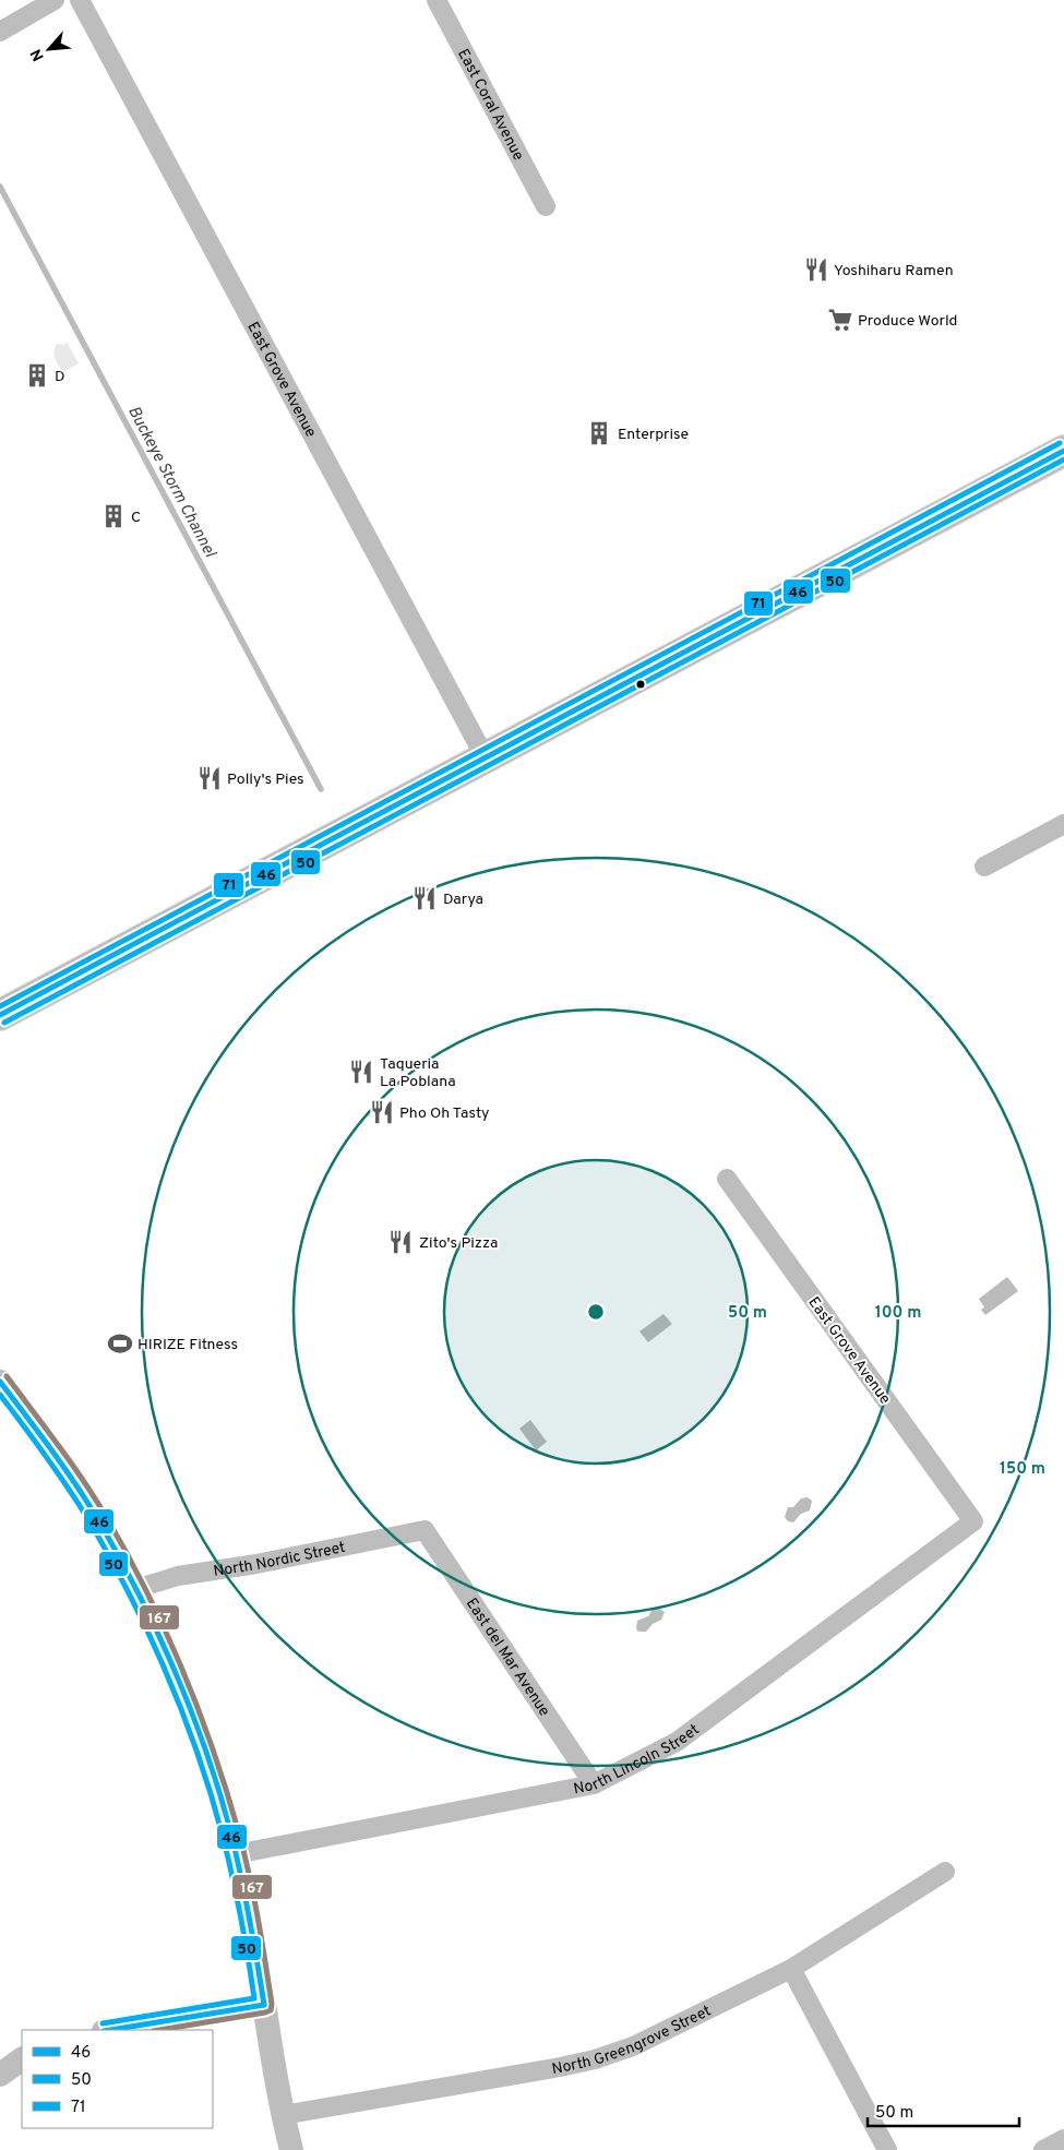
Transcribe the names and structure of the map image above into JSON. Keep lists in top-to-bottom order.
{
  "streets": {
    "street": [
      "East Coral Avenue",
      "East Grove Avenue",
      "North Nordic Street",
      "East del Mar Avenue",
      "North Lincoln Street",
      "North Greengrove Street"
    ]
  },
  "crossings": [
    ["East Grove Avenue", "North Lincoln Street"],
    ["North Nordic Street", "East del Mar Avenue"],
    ["East del Mar Avenue", "North Lincoln Street"]
  ],
  "water": ["Buckeye Storm Channel"],
  "places": {
    "restaurant": [
      "Yoshiharu Ramen",
      "Polly's Pies",
      "Darya",
      "Taqueria La Poblana",
      "Pho Oh Tasty",
      "Zito's Pizza"
    ],
    "supermarket": ["Produce World"],
    "building": ["D", "Enterprise", "C"],
    "sports": ["HIRIZE Fitness"]
  },
  "lines": [
    "transit line 71",
    "transit line 46",
    "transit line 50",
    "transit line 167"
  ],
  "legend": ["46", "50", "71"],
  "scale_bar": "50 m",
  "north": "bottom left",
  "rings": ["50 m", "100 m", "150 m"]
}
